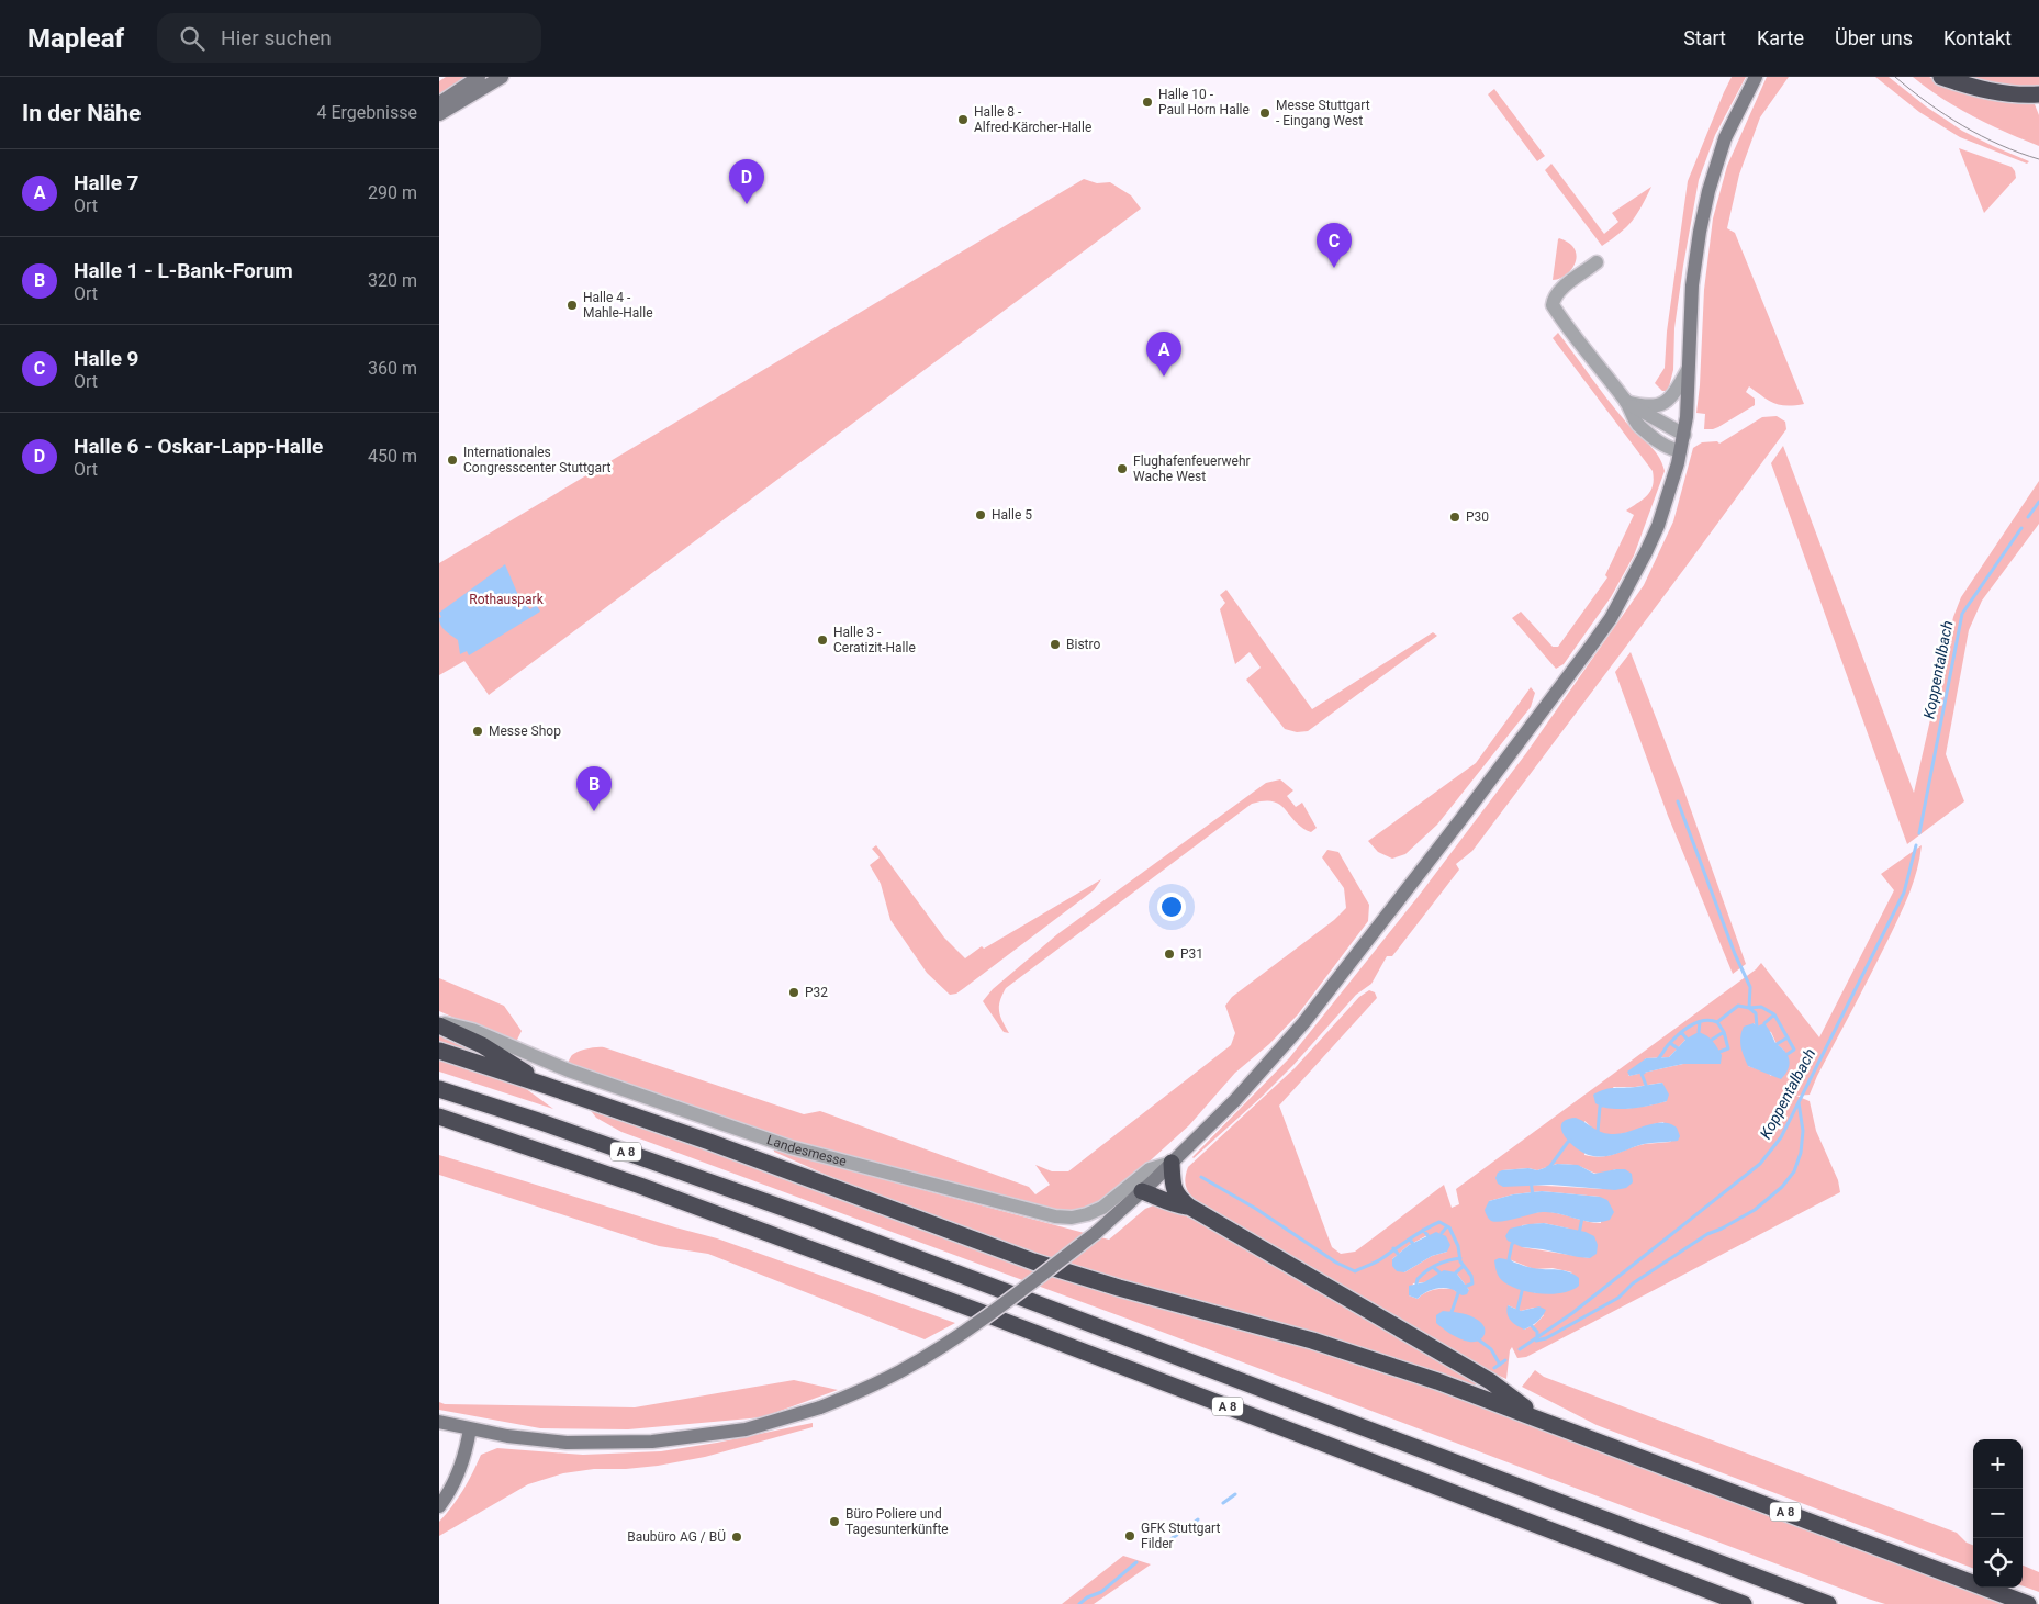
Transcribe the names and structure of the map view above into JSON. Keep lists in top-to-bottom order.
{
  "streets": {
    "highway": ["A 8"],
    "street": ["Landesmesse"]
  },
  "water": ["Koppentalbach"],
  "parks": ["Rothauspark"],
  "places": [
    "Halle 10 - Paul Horn Halle",
    "Messe Stuttgart - Eingang West",
    "Halle 8 - Alfred-Kärcher-Halle",
    "Halle 4 - Mahle-Halle",
    "Internationales Congresscenter Stuttgart",
    "Flughafenfeuerwehr Wache West",
    "Halle 5",
    "P30",
    "Halle 3 - Ceratizit-Halle",
    "Bistro",
    "Messe Shop",
    "P31",
    "P32",
    "Büro Poliere und Tagesunterkünfte",
    "GFK Stuttgart Filder",
    "Baubüro AG / BÜ"
  ],
  "page": {
    "header": "Mapleaf",
    "search": "Hier suchen",
    "nav": [
      "Start",
      "Karte",
      "Über uns",
      "Kontakt"
    ],
    "heading": ["In der Nähe", "4 Ergebnisse"],
    "list": [
      {
        "mark": "A",
        "name": "Halle 7",
        "note": "Ort",
        "value": "290 m"
      },
      {
        "mark": "B",
        "name": "Halle 1 - L-Bank-Forum",
        "note": "Ort",
        "value": "320 m"
      },
      {
        "mark": "C",
        "name": "Halle 9",
        "note": "Ort",
        "value": "360 m"
      },
      {
        "mark": "D",
        "name": "Halle 6 - Oskar-Lapp-Halle",
        "note": "Ort",
        "value": "450 m"
      }
    ],
    "pins": [
      "D",
      "C",
      "A",
      "B"
    ],
    "map_buttons": ["+", "−"]
  }
}
